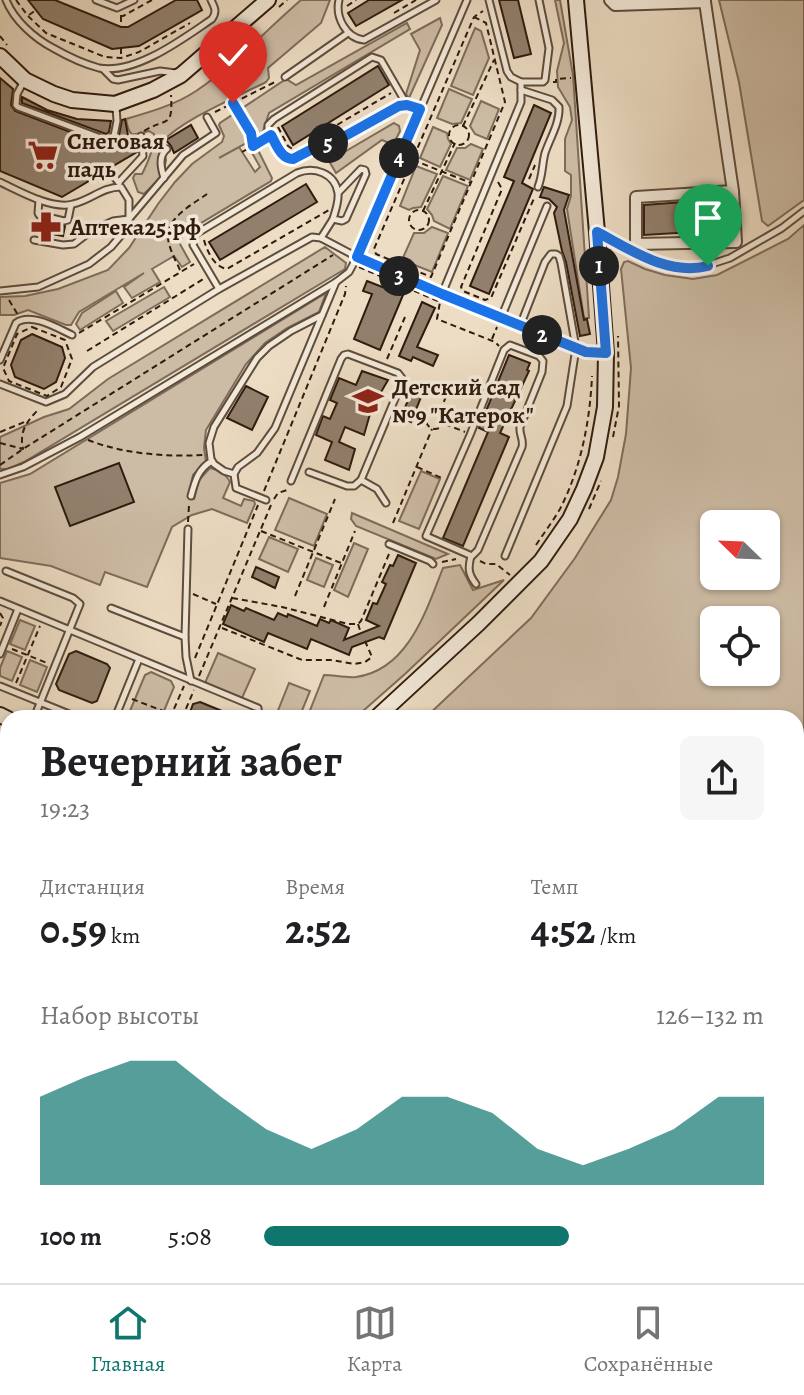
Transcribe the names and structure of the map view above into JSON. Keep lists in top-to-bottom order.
{
  "places": {
    "supermarket": ["Снеговая падь"],
    "pharmacy": ["Аптека25.рф"],
    "school or university": ["Детский сад №9 \"Катерок\""]
  },
  "north": "top left",
  "page": {
    "pins": [
      "5",
      "4",
      "1",
      "3",
      "2"
    ],
    "heading": ["Вечерний забег", "19:23"],
    "stats": [
      ["Дистанция", "0.59 km"],
      ["Время", "2:52"],
      ["Темп", "4:52 /km"]
    ],
    "chart": ["Набор высоты", "126–132 m"],
    "list": [
      {
        "name": "100 m",
        "note": "5:08"
      }
    ],
    "tabs": ["Главная", "Карта", "Сохранённые"]
  }
}
